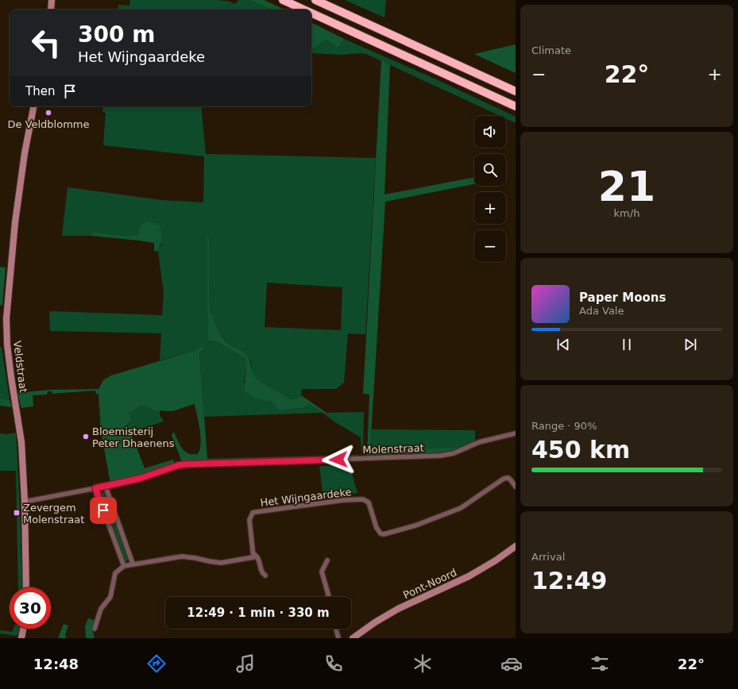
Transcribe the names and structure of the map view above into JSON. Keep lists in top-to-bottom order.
{
  "streets": {
    "street": [
      "Veldstraat",
      "Molenstraat",
      "Het Wijngaardeke",
      "Pont-Noord"
    ]
  },
  "crossings": [
    ["Veldstraat", "Molenstraat"]
  ],
  "places": {
    "other": ["De Veldblomme", "Bloemisterij Peter Dhaenens"],
    "transit": ["Zevergem Molenstraat"]
  },
  "page": {
    "tile": [
      "Climate",
      ["21", "km/h"],
      ["Range · 90%", "450 km"],
      ["Arrival", "12:49"]
    ],
    "turn": ["300 m", "Het Wijngaardeke"],
    "heat": ["−", "22°", "+"],
    "then": "Then",
    "map_buttons": ["+", "−"],
    "song": ["Paper Moons", "Ada Vale"],
    "limit": "30",
    "trip": "12:49 · 1 min · 330 m",
    "tabs": ["12:48", "22°"]
  }
}
